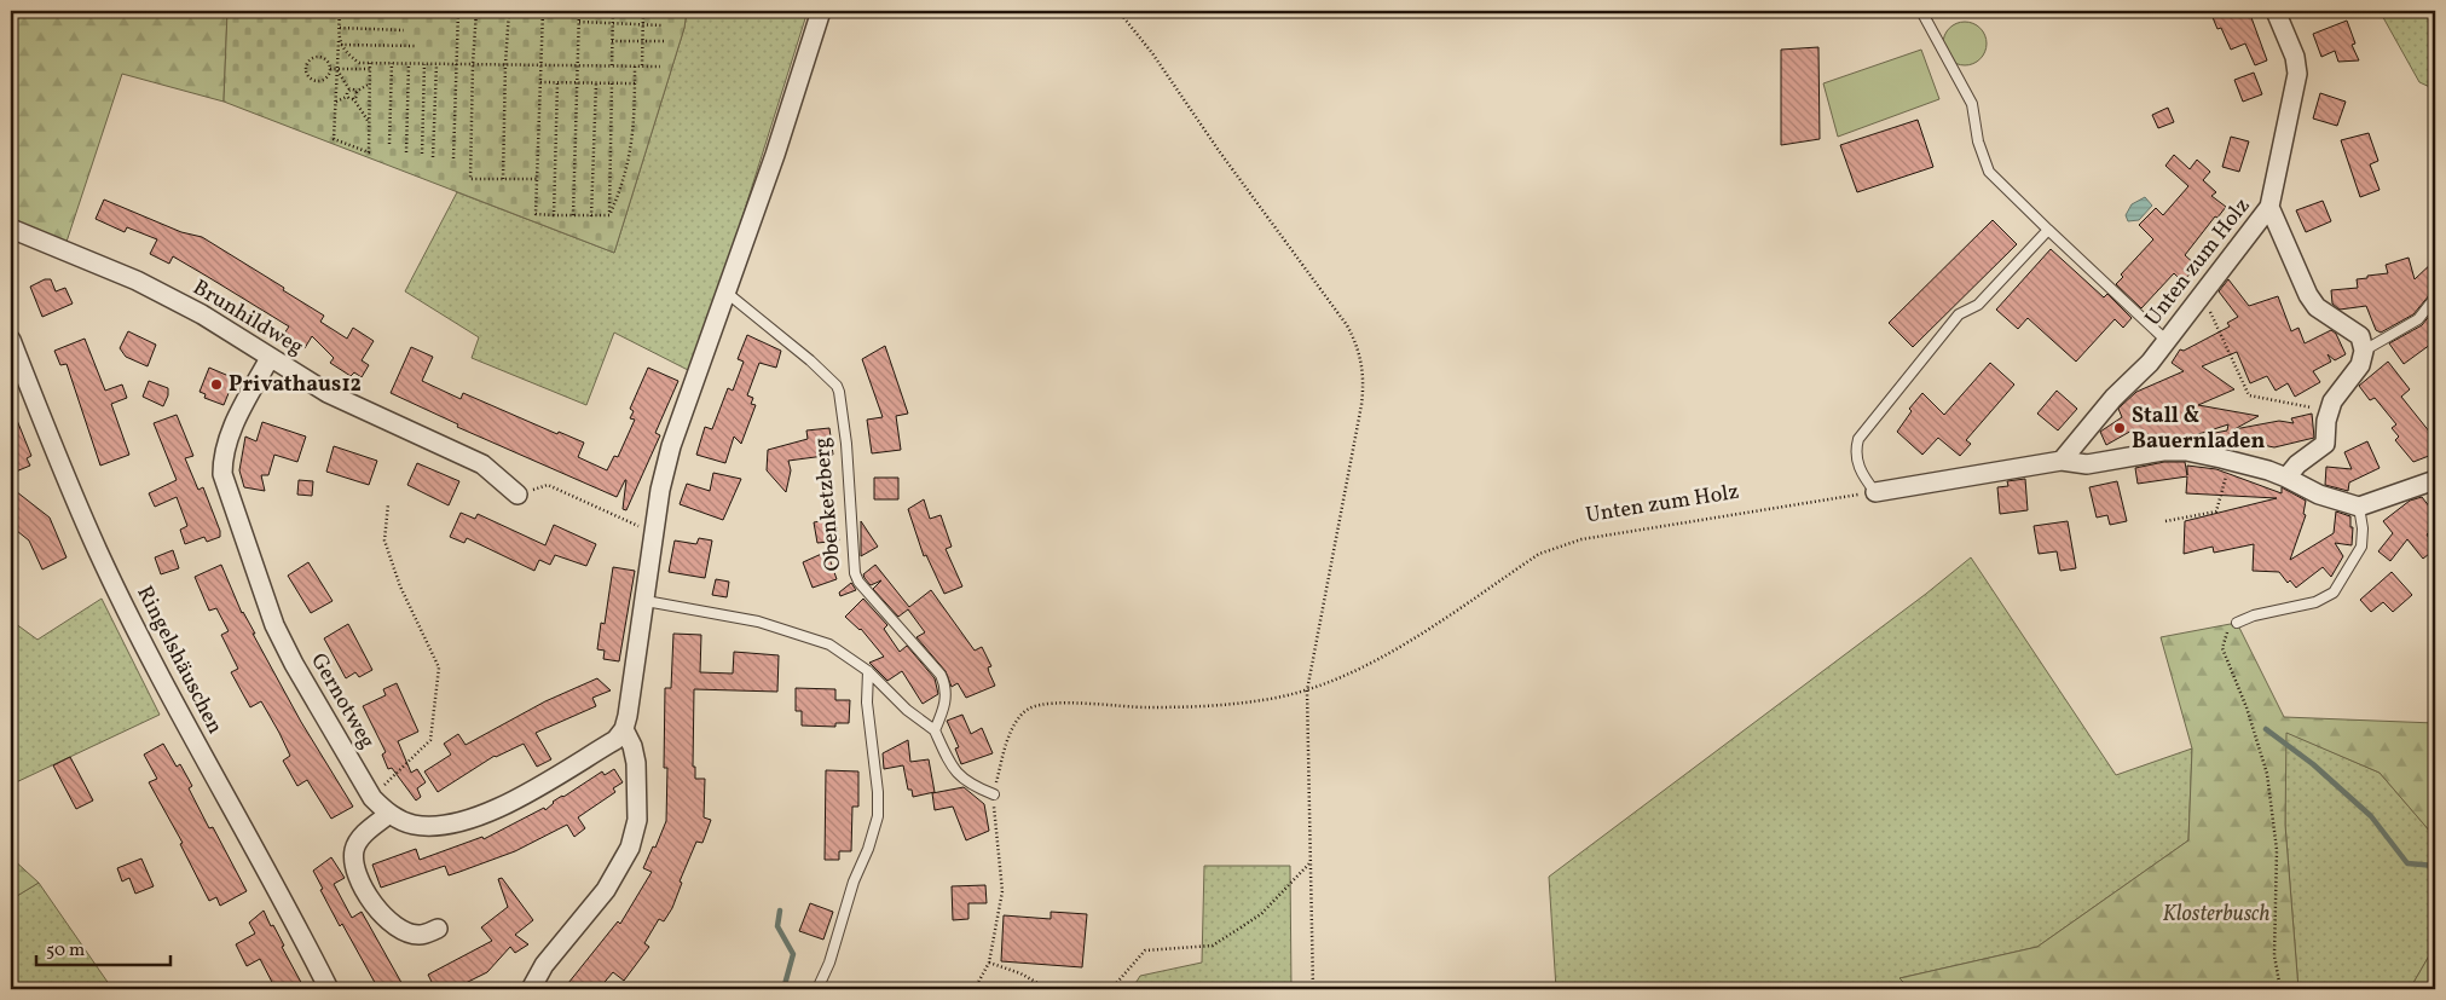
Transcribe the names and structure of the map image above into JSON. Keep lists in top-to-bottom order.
{
  "streets": {
    "street": [
      "Unten zum Holz",
      "Brunhildweg",
      "Ringelshäuschen",
      "Gernotweg"
    ],
    "lane": ["Obenketzberg"]
  },
  "crossings": [
    ["Brunhildweg", "Gernotweg"]
  ],
  "parks": ["Klosterbusch"],
  "places": ["Privathaus12", "Stall & Bauernladen"],
  "scale_bar": "50 m"
}
